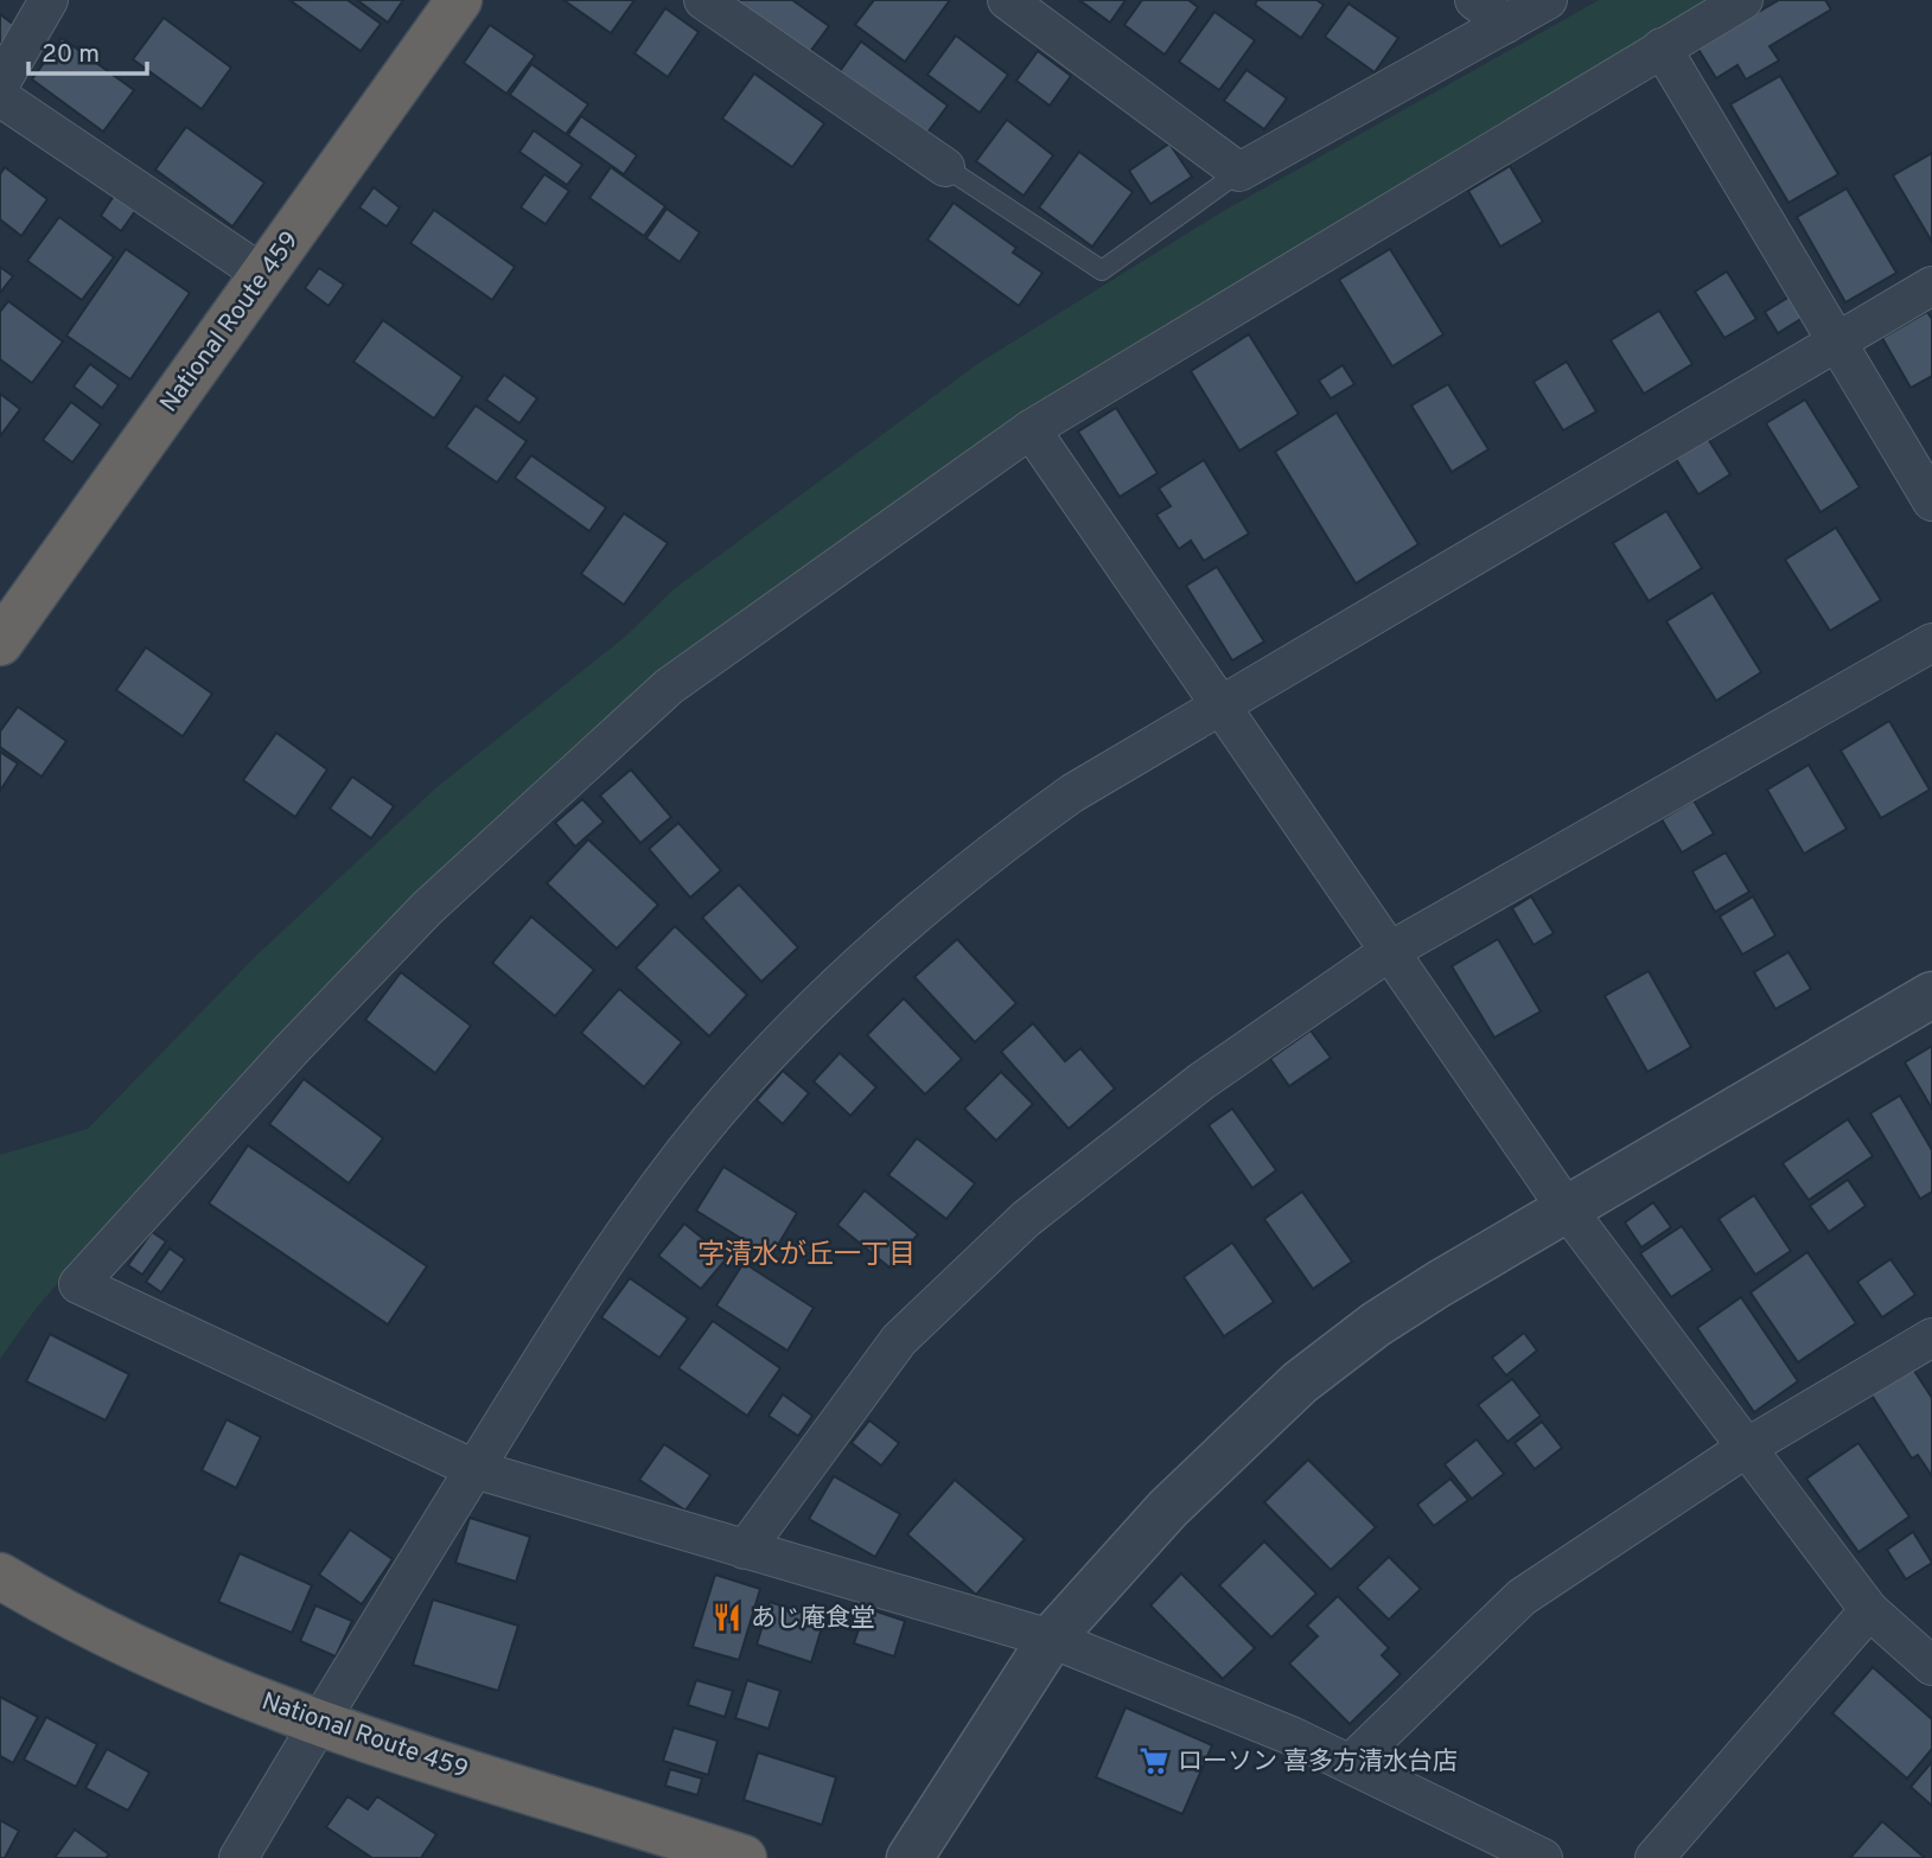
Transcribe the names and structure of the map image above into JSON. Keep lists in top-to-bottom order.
{
  "streets": {
    "highway": ["National Route 459"]
  },
  "districts": ["字清水が丘一丁目"],
  "places": {
    "restaurant": ["あじ庵食堂"],
    "supermarket": ["ローソン 喜多方清水台店"]
  },
  "scale_bar": "20 m"
}
